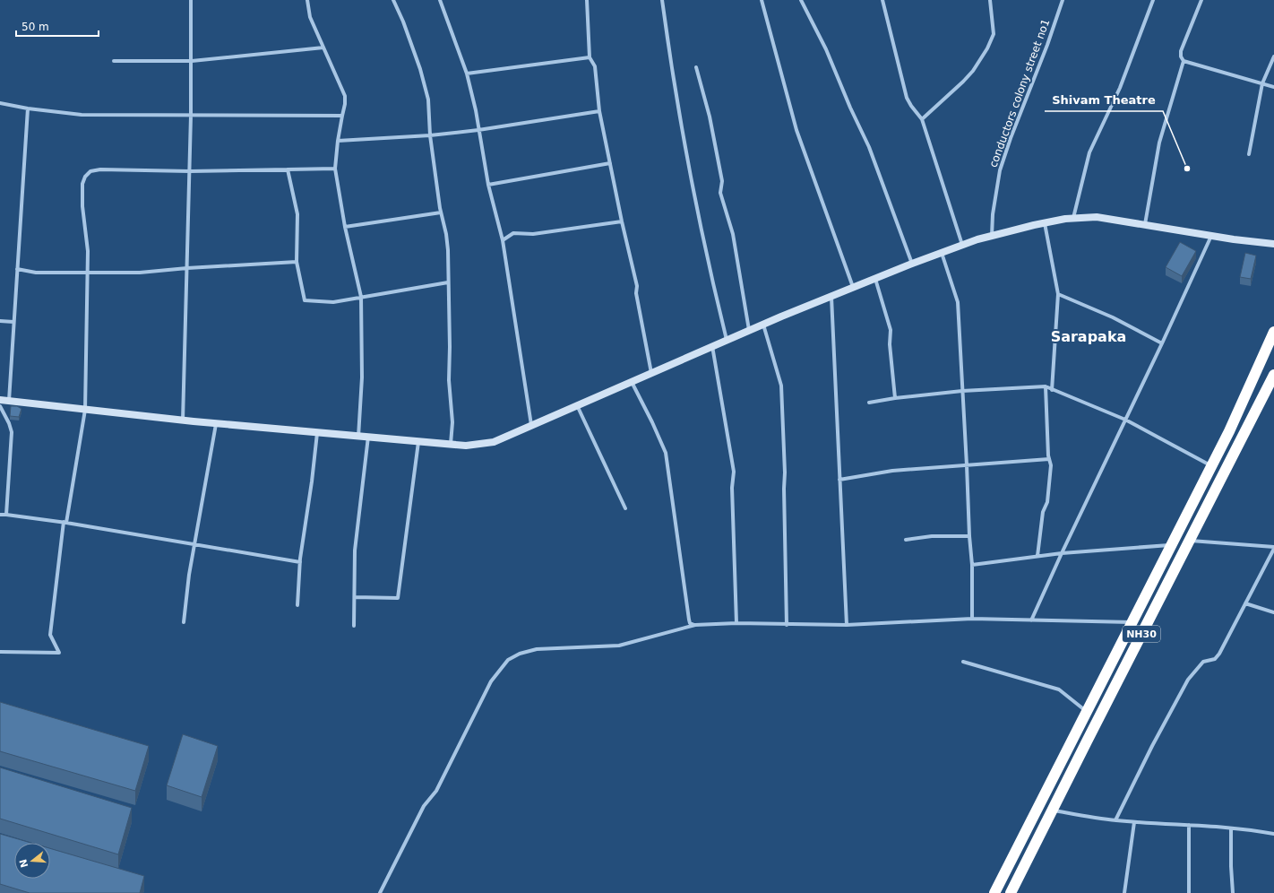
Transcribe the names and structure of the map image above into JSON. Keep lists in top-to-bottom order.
{
  "streets": {
    "highway": ["NH30"],
    "street": ["conductors colony street no1"]
  },
  "districts": ["Sarapaka"],
  "places": ["Shivam Theatre"],
  "scale_bar": "50 m",
  "north": "left"
}
